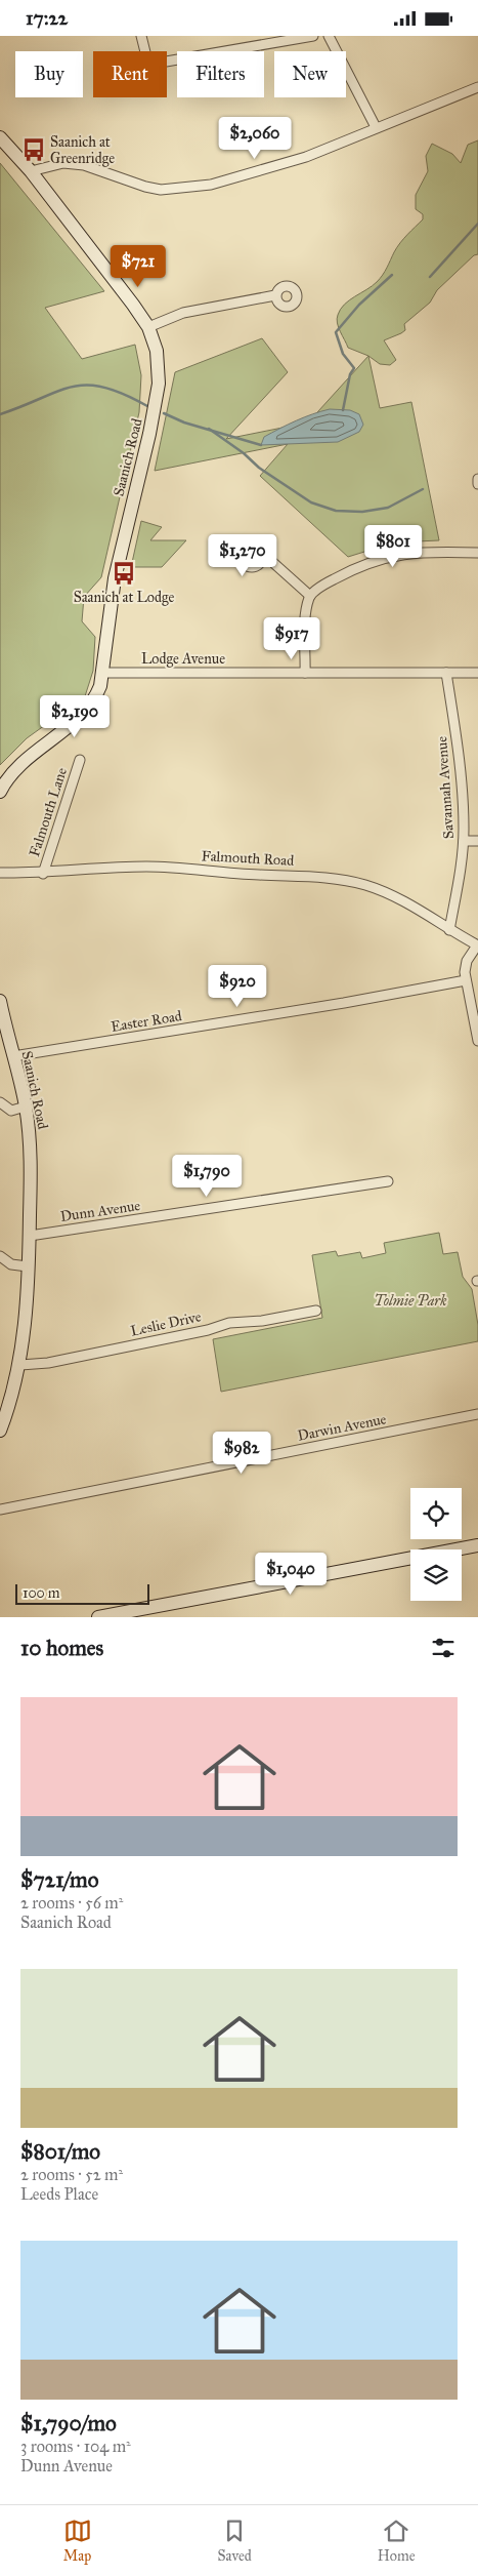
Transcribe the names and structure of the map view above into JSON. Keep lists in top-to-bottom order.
{
  "streets": {
    "main road": ["Saanich Road"],
    "street": [
      "Lodge Avenue",
      "Savannah Avenue",
      "Falmouth Lane",
      "Falmouth Road",
      "Easter Road",
      "Dunn Avenue",
      "Leslie Drive",
      "Darwin Avenue"
    ]
  },
  "crossings": [
    ["Saanich Road", "Lodge Avenue"],
    ["Saanich Road", "Easter Road"],
    ["Saanich Road", "Dunn Avenue"],
    ["Saanich Road", "Leslie Drive"],
    ["Lodge Avenue", "Savannah Avenue"],
    ["Savannah Avenue", "Falmouth Road"],
    ["Falmouth Lane", "Falmouth Road"]
  ],
  "parks": ["Tolmie Park"],
  "places": {
    "bus stop": ["Saanich at Greenridge", "Saanich at Lodge"]
  },
  "scale_bar": "100 m",
  "page": {
    "status": "17:22",
    "chip": [
      "Buy",
      "Rent",
      "Filters",
      "New"
    ],
    "price": [
      "$2,060",
      "$721",
      "$801",
      "$1,270",
      "$917",
      "$2,190",
      "$920",
      "$1,790",
      "$982",
      "$1,040"
    ],
    "scale": "100 m",
    "heading": "10 homes",
    "list": [
      {
        "name": "$721/mo",
        "note": "2 rooms · 56 m² · Saanich Road"
      },
      {
        "name": "$801/mo",
        "note": "2 rooms · 52 m² · Leeds Place"
      },
      {
        "name": "$1,790/mo",
        "note": "3 rooms · 104 m² · Dunn Avenue"
      }
    ],
    "tabs": ["Map", "Saved", "Home"]
  }
}
